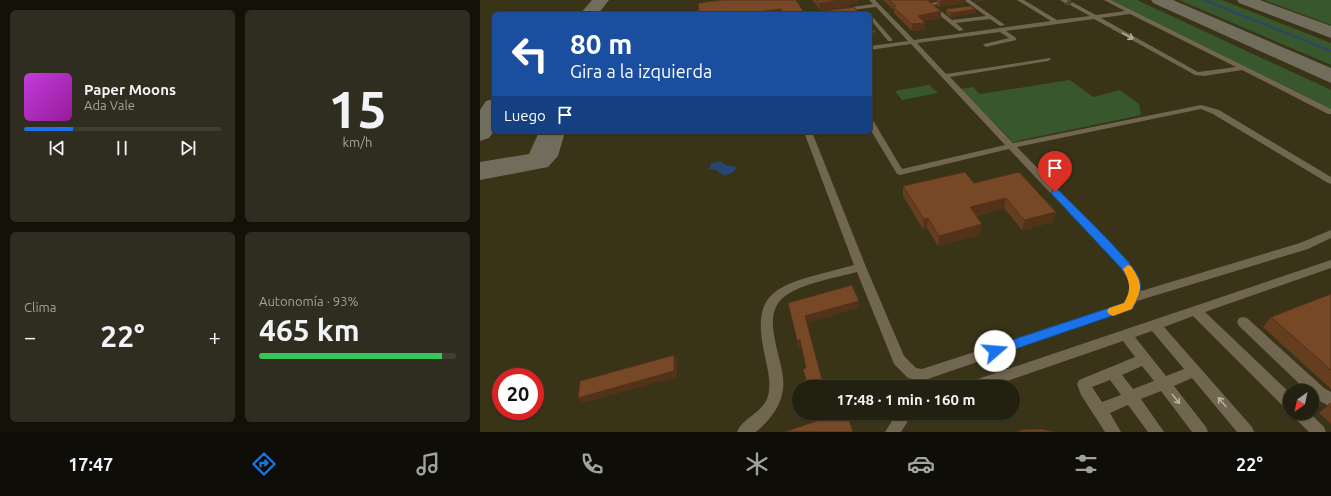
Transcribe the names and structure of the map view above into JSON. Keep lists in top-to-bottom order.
{
  "north": "bottom left",
  "page": {
    "tile": [
      ["15", "km/h"],
      "Clima",
      ["Autonomía · 93%", "465 km"]
    ],
    "turn": ["80 m", "Gira a la izquierda"],
    "song": ["Paper Moons", "Ada Vale"],
    "then": "Luego",
    "heat": ["−", "22°", "+"],
    "limit": "20",
    "trip": "17:48 · 1 min · 160 m",
    "tabs": ["17:47", "22°"]
  }
}
